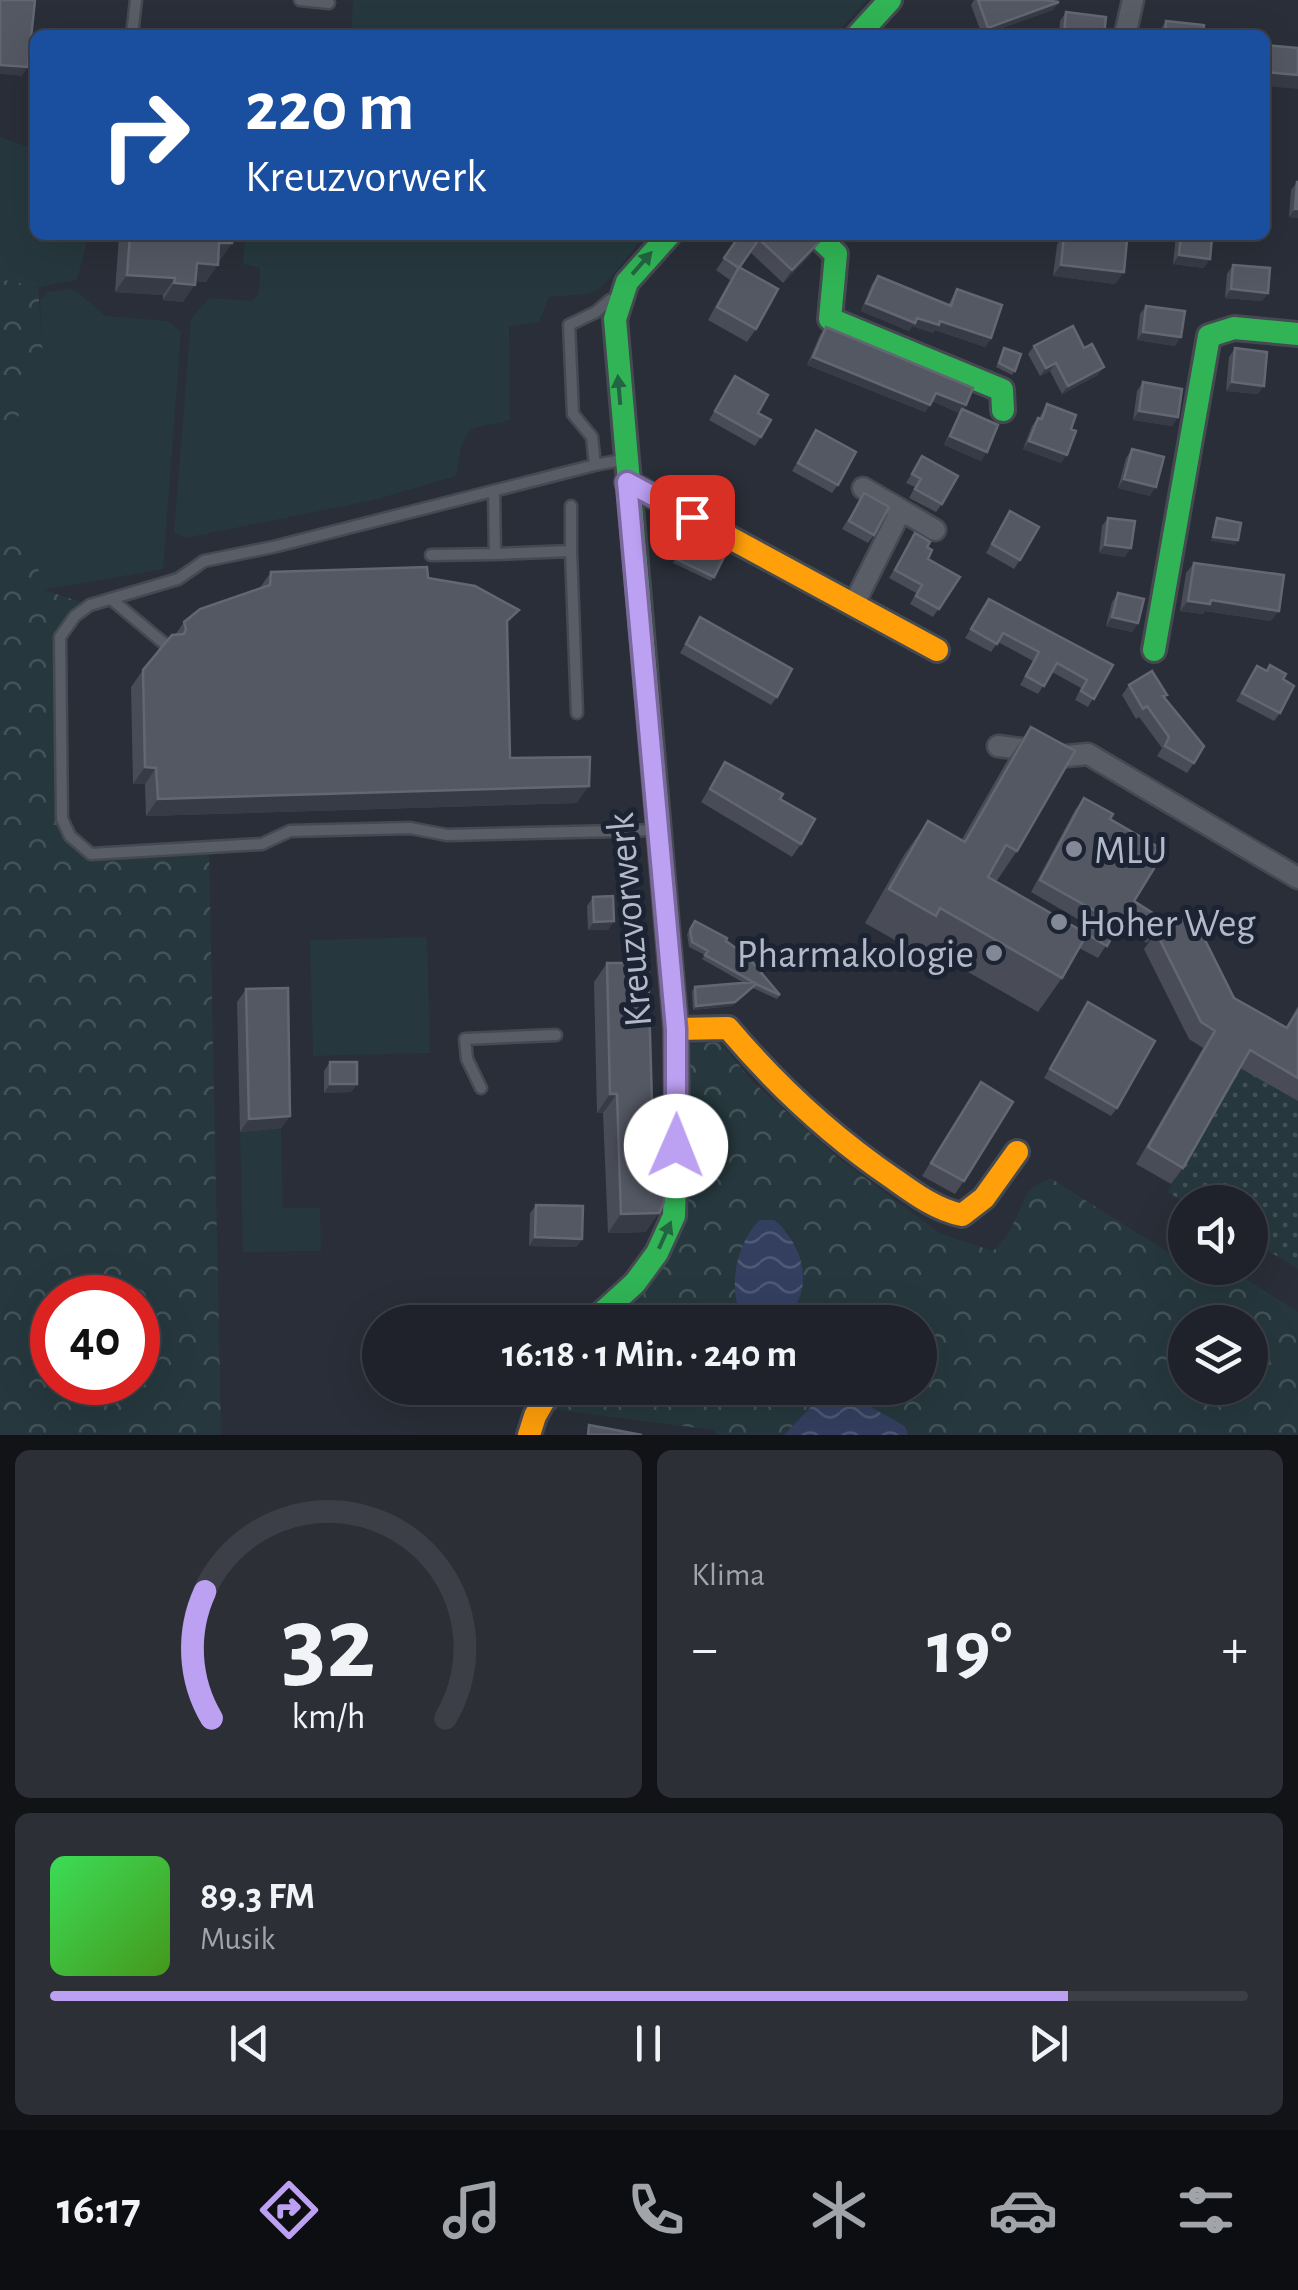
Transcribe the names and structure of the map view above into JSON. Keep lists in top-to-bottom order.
{
  "streets": {
    "street": ["Kreuzvorwerk"]
  },
  "one_way": ["Kreuzvorwerk"],
  "places": ["MLU", "Hoher Weg", "Pharmakologie"],
  "page": {
    "turn": ["220 m", "Kreuzvorwerk"],
    "limit": "40",
    "trip": "16:18 · 1 Min. · 240 m",
    "tile": "Klima",
    "heat": ["−", "19°", "+"],
    "song": ["89.3 FM", "Musik"],
    "tabs": "16:17",
    "gauge": ["32", "km/h"]
  }
}
